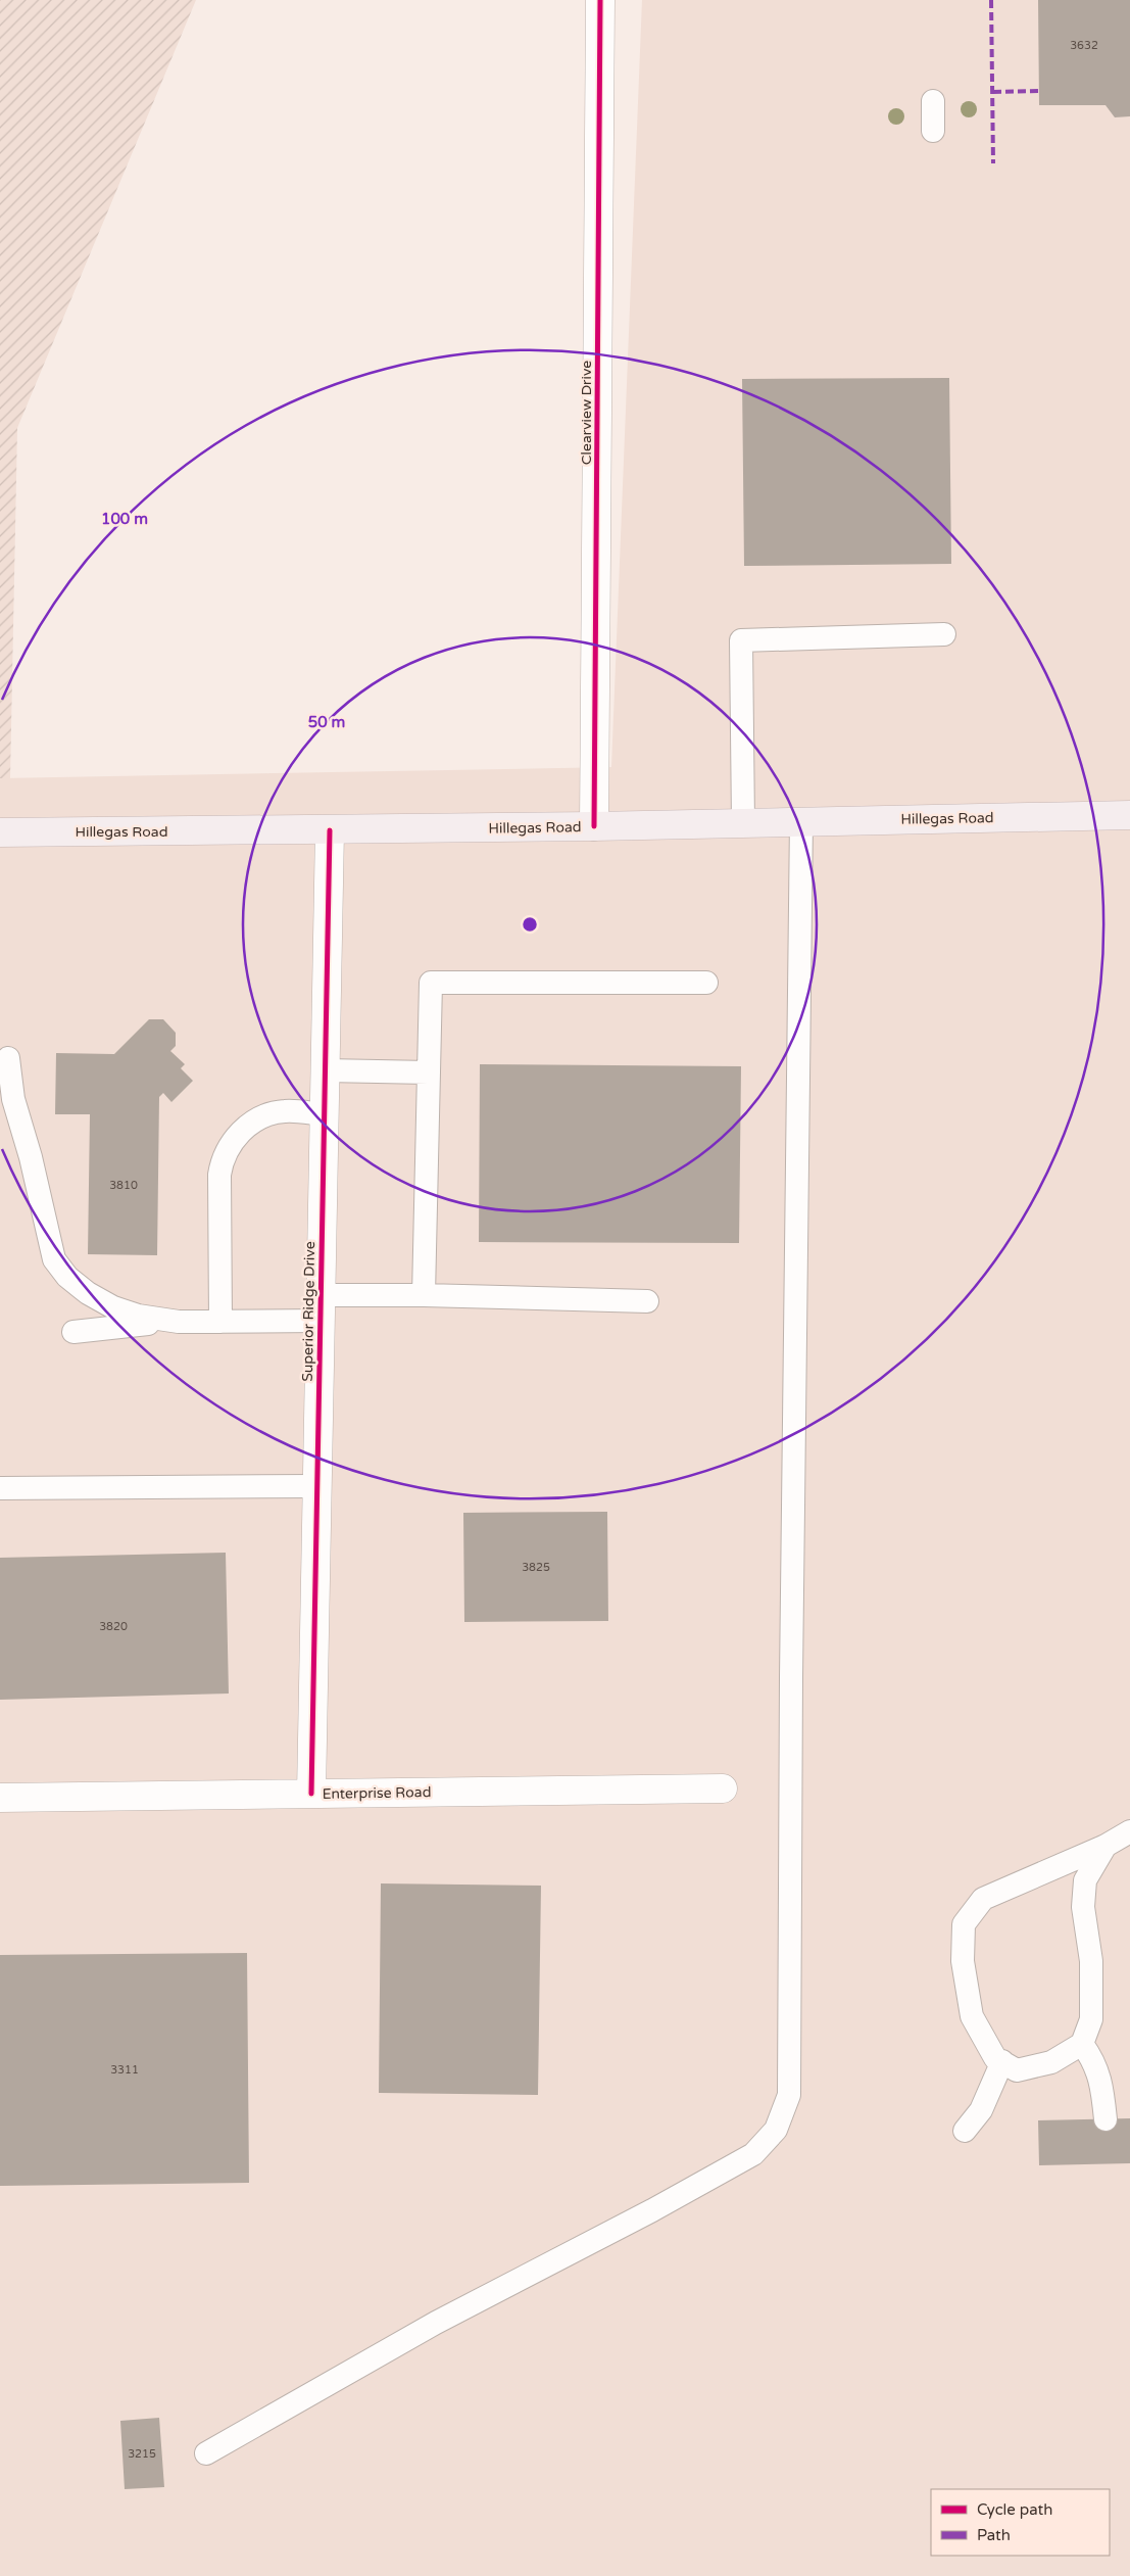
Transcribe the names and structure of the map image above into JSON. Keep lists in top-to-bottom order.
{
  "streets": {
    "main road": ["Hillegas Road"],
    "street": ["Clearview Drive", "Superior Ridge Drive", "Enterprise Road"]
  },
  "crossings": [
    ["Clearview Drive", "Hillegas Road"],
    ["Hillegas Road", "Superior Ridge Drive"],
    ["Superior Ridge Drive", "Enterprise Road"]
  ],
  "house_numbers": [
    "3632",
    "3810",
    "3825",
    "3820",
    "3311",
    "3215"
  ],
  "legend": ["Cycle path", "Path"],
  "rings": ["100 m", "50 m"]
}
